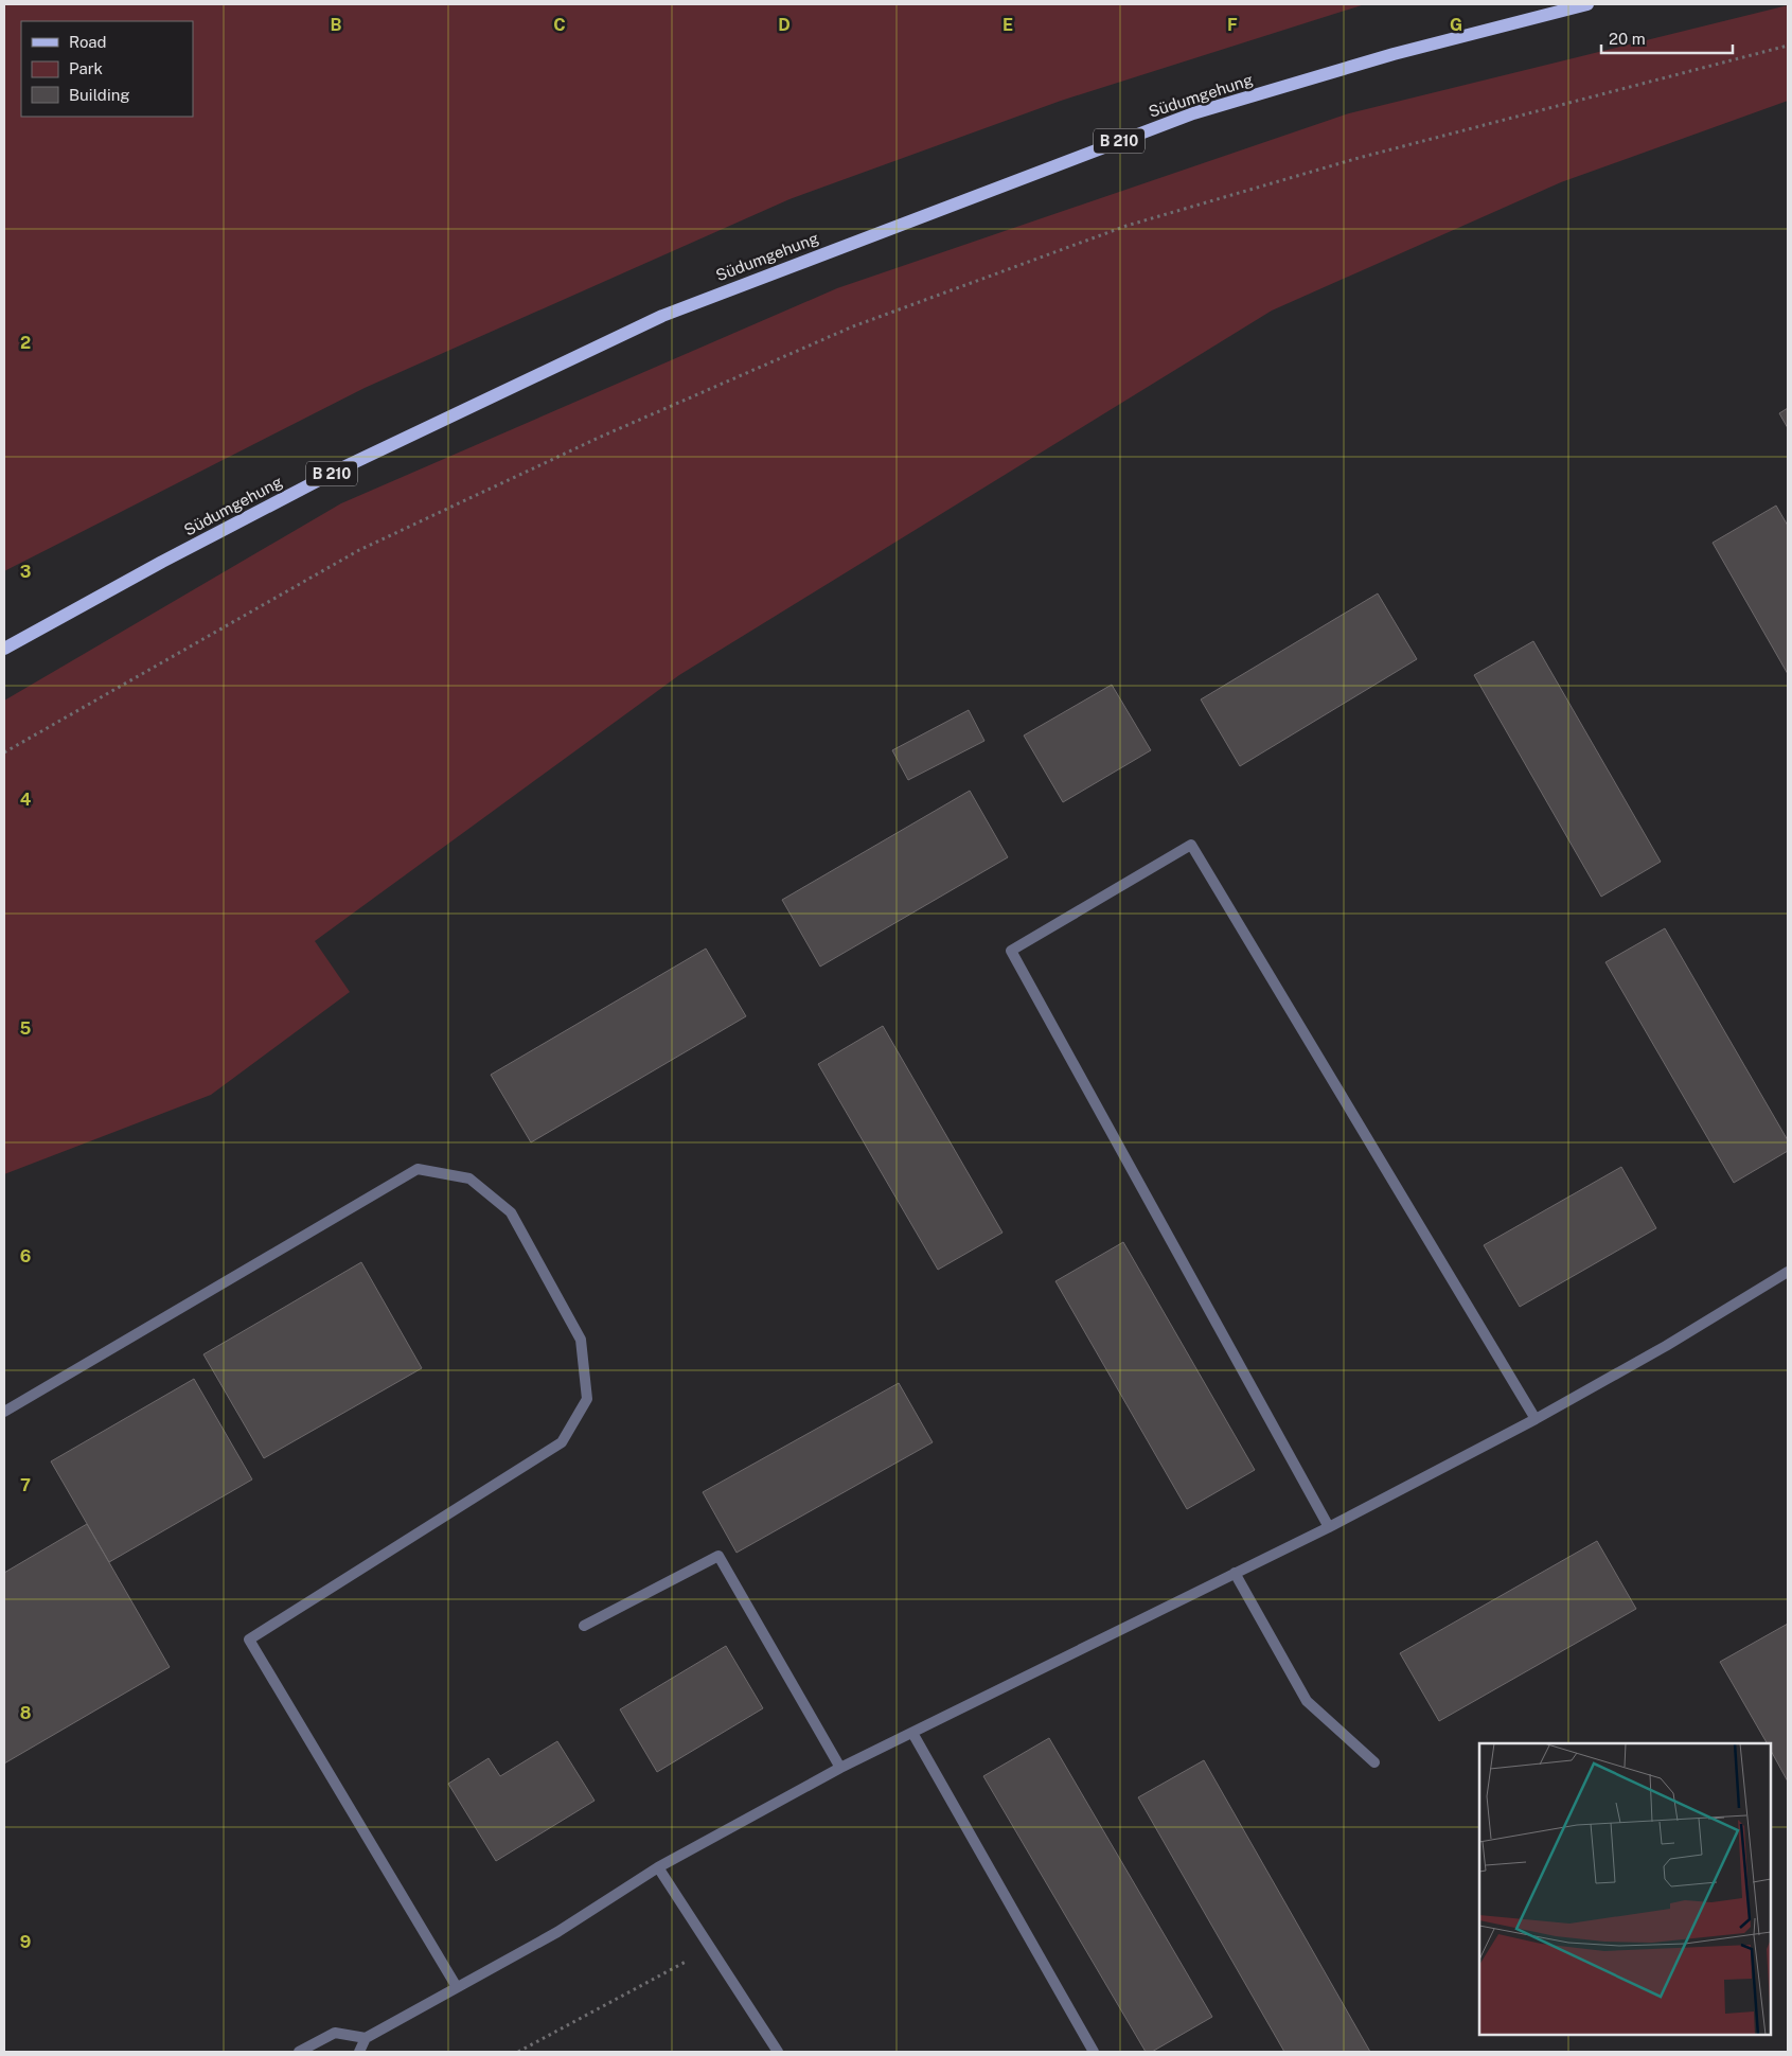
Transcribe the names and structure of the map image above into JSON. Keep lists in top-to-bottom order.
{
  "streets": {
    "main road": ["Südumgehung", "B 210"]
  },
  "legend": ["Road", "Park", "Building"],
  "scale_bar": "20 m",
  "grid": {
    "columns": [
      "B",
      "C",
      "D",
      "E",
      "F",
      "G"
    ],
    "rows": [
      "2",
      "3",
      "4",
      "5",
      "6",
      "7",
      "8",
      "9"
    ]
  }
}
